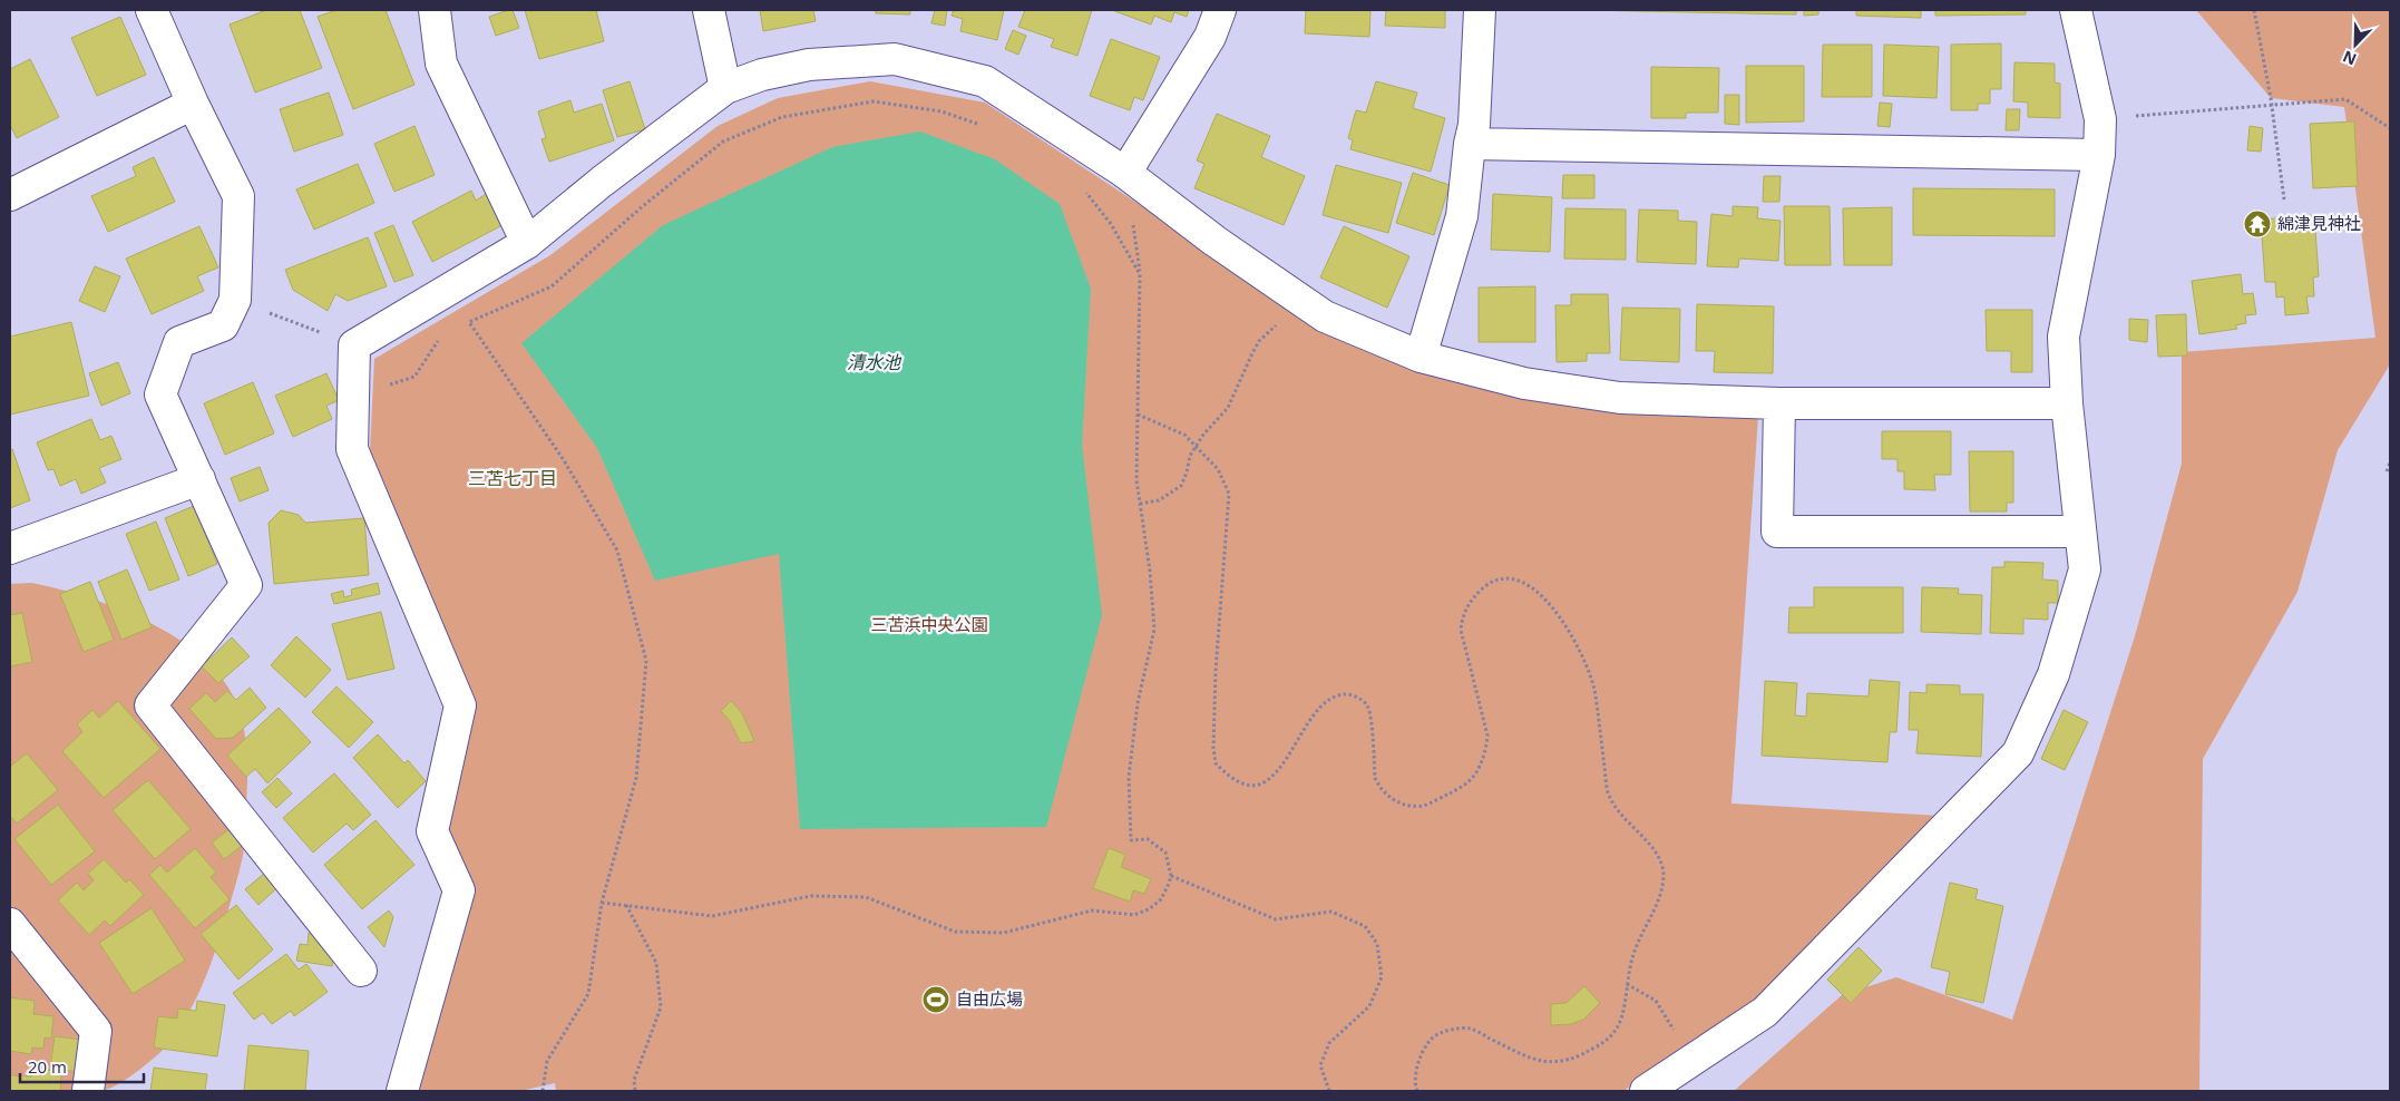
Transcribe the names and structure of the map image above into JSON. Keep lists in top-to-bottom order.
{
  "districts": ["三苫七丁目"],
  "water": ["清水池"],
  "parks": ["三苫浜中央公園"],
  "places": {
    "temple": ["綿津見神社"],
    "sports": ["自由広場"]
  },
  "scale_bar": "20 m",
  "north": "bottom left"
}
